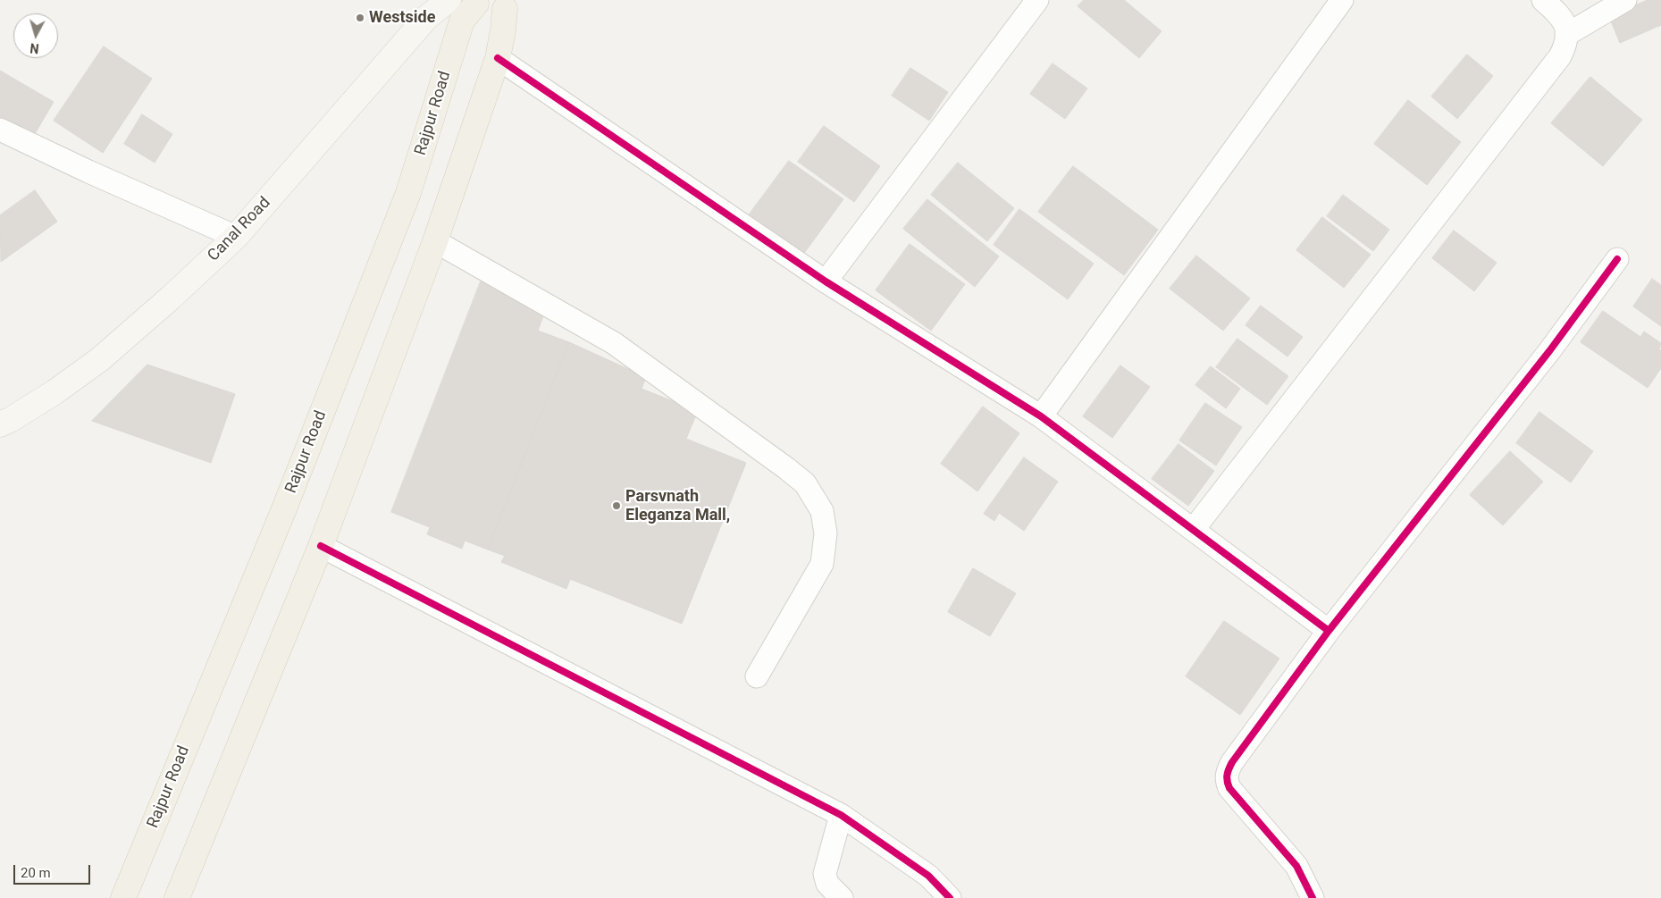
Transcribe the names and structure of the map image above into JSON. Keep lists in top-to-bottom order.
{
  "streets": {
    "main road": ["Rajpur Road"],
    "street": ["Canal Road"]
  },
  "places": ["Westside", "Parsvnath Eleganza Mall,"],
  "scale_bar": "20 m",
  "north": "bottom"
}
